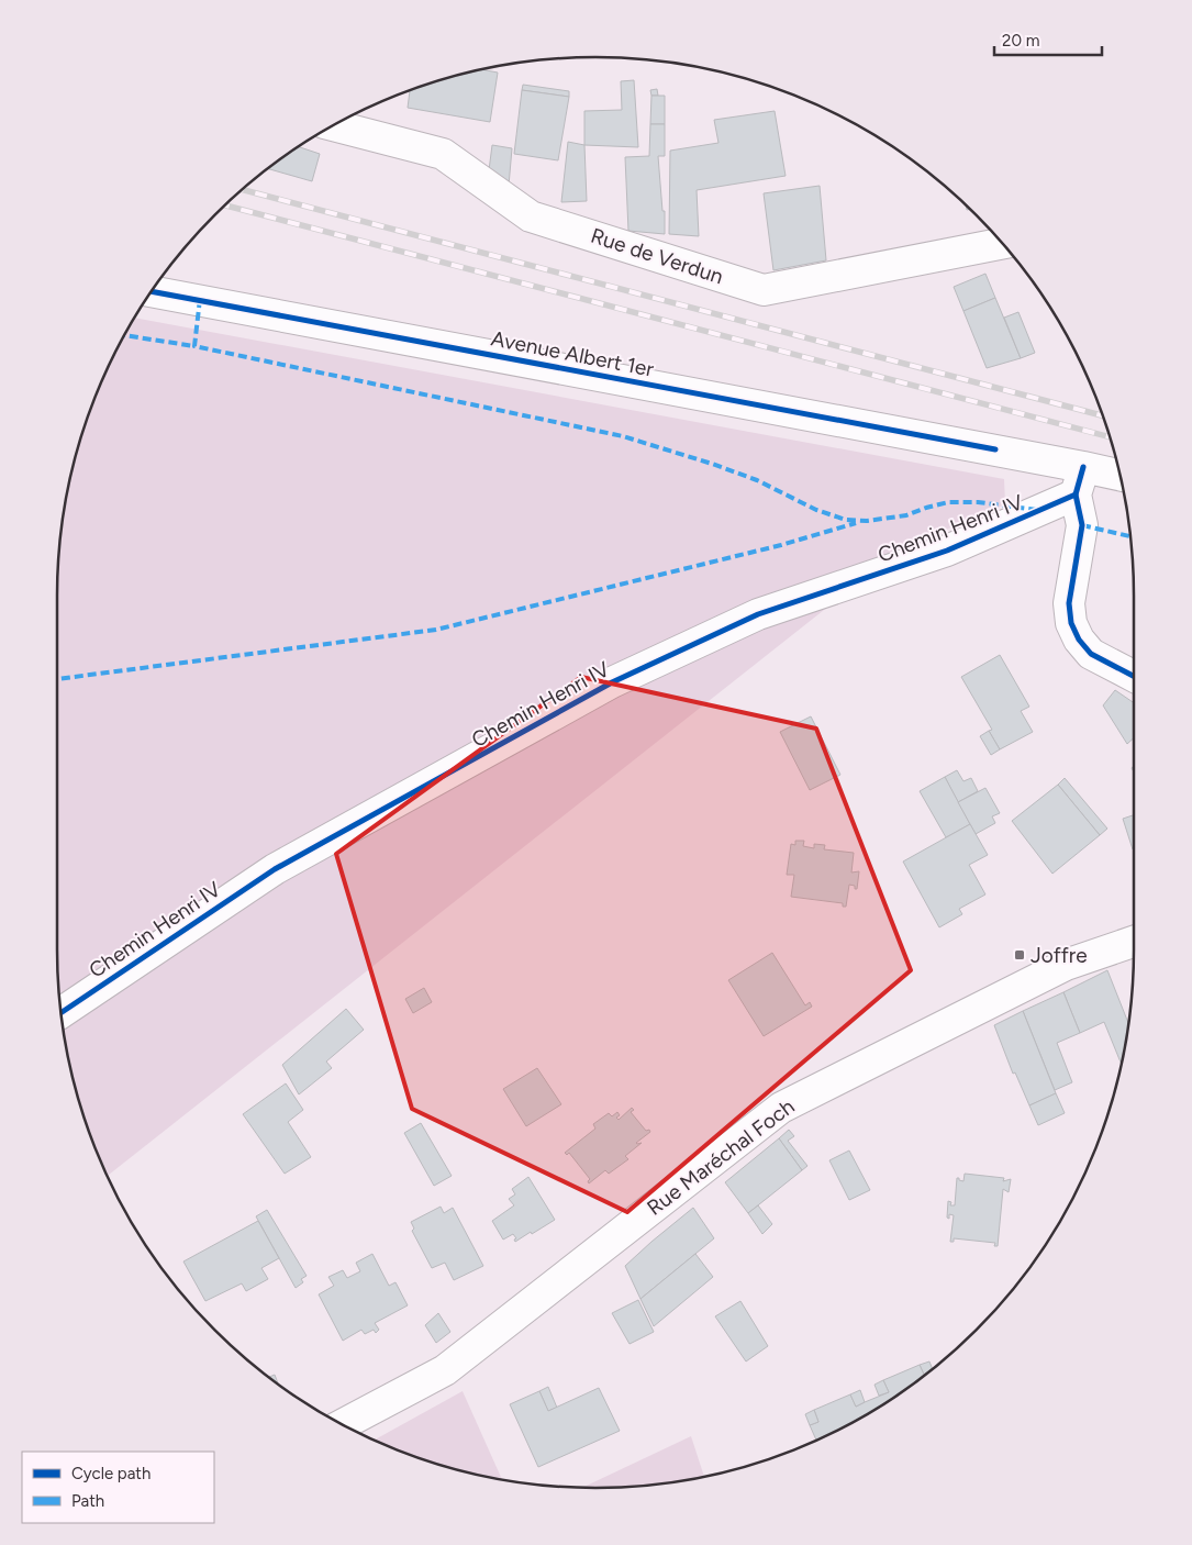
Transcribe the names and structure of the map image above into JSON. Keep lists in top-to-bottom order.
{
  "streets": {
    "street": [
      "Rue de Verdun",
      "Avenue Albert 1er",
      "Chemin Henri IV",
      "Rue Maréchal Foch"
    ]
  },
  "crossings": [
    ["Avenue Albert 1er", "Chemin Henri IV"]
  ],
  "places": {
    "transit": ["Joffre"]
  },
  "legend": ["Cycle path", "Path"],
  "scale_bar": "20 m"
}
